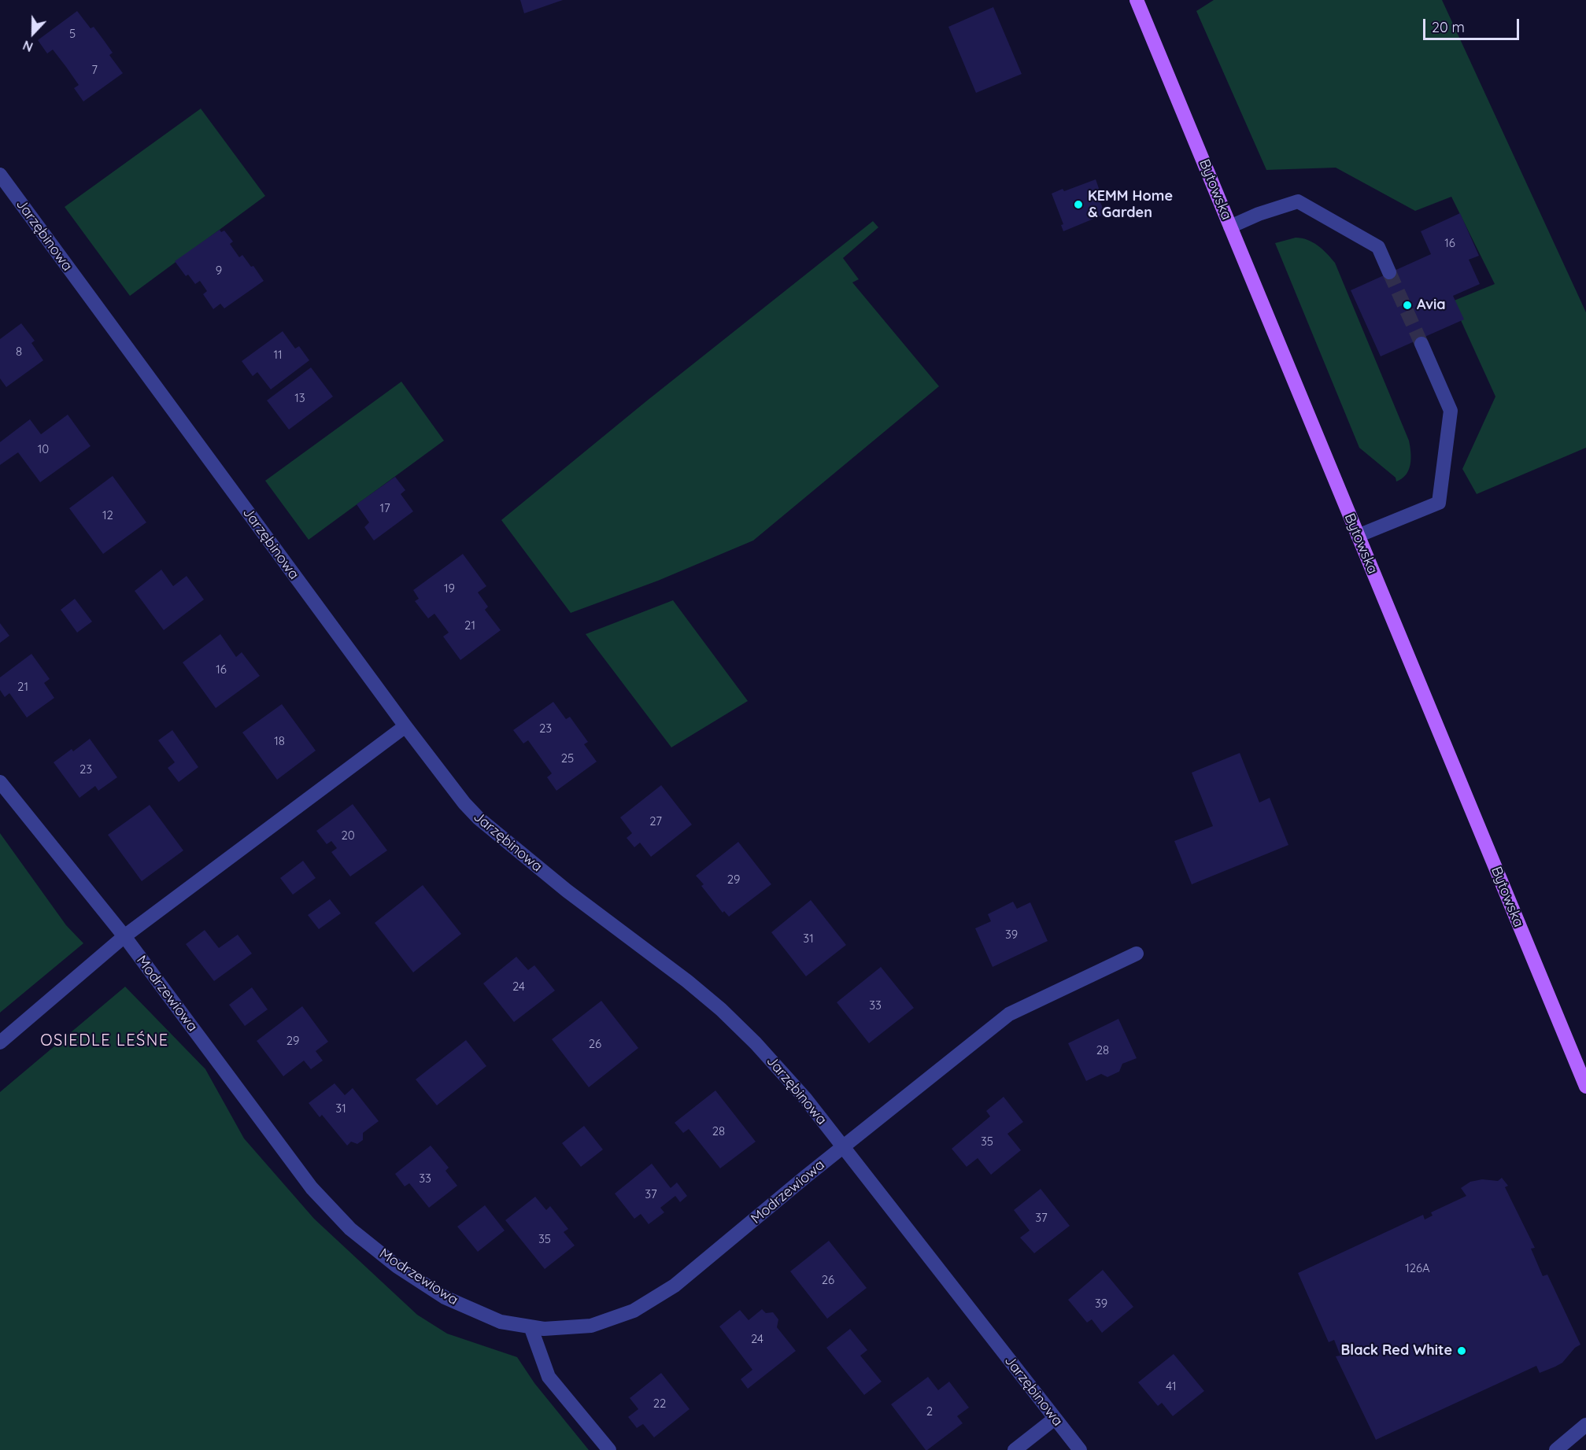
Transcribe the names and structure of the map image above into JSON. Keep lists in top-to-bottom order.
{
  "streets": {
    "main road": ["Bytowska"],
    "street": ["Jarzębinowa", "Modrzewiowa"]
  },
  "crossings": [
    ["Jarzębinowa", "Modrzewiowa"]
  ],
  "districts": ["OSIEDLE LEŚNE"],
  "places": ["KEMM Home & Garden", "Avia", "Black Red White"],
  "house_numbers": [
    "5",
    "7",
    "16",
    "9",
    "8",
    "11",
    "13",
    "10",
    "17",
    "12",
    "19",
    "21",
    "16",
    "21",
    "23",
    "18",
    "25",
    "23",
    "27",
    "20",
    "29",
    "39",
    "31",
    "24",
    "33",
    "29",
    "26",
    "28",
    "31",
    "28",
    "35",
    "33",
    "37",
    "37",
    "35",
    "126A",
    "26",
    "39",
    "24",
    "41",
    "22",
    "2"
  ],
  "scale_bar": "20 m",
  "north": "bottom"
}
